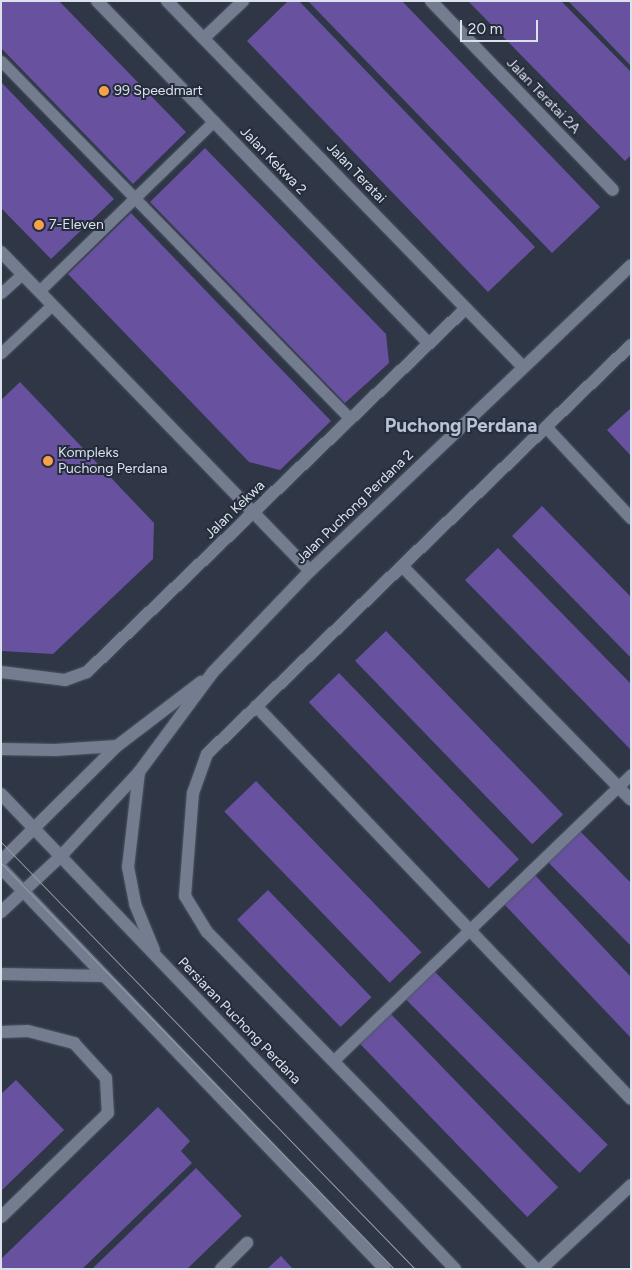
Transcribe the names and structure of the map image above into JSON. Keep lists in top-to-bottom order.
{
  "streets": {
    "street": [
      "Jalan Teratai 2A",
      "Jalan Kekwa 2",
      "Jalan Teratai",
      "Jalan Puchong Perdana 2",
      "Jalan Kekwa",
      "Persiaran Puchong Perdana"
    ]
  },
  "crossings": [
    ["Jalan Kekwa 2", "Jalan Kekwa"],
    ["Jalan Teratai", "Jalan Puchong Perdana 2"],
    ["Jalan Teratai", "Jalan Kekwa"],
    ["Jalan Puchong Perdana 2", "Persiaran Puchong Perdana"]
  ],
  "districts": ["Puchong Perdana"],
  "places": ["99 Speedmart", "7-Eleven", "Kompleks Puchong Perdana"],
  "scale_bar": "20 m"
}
